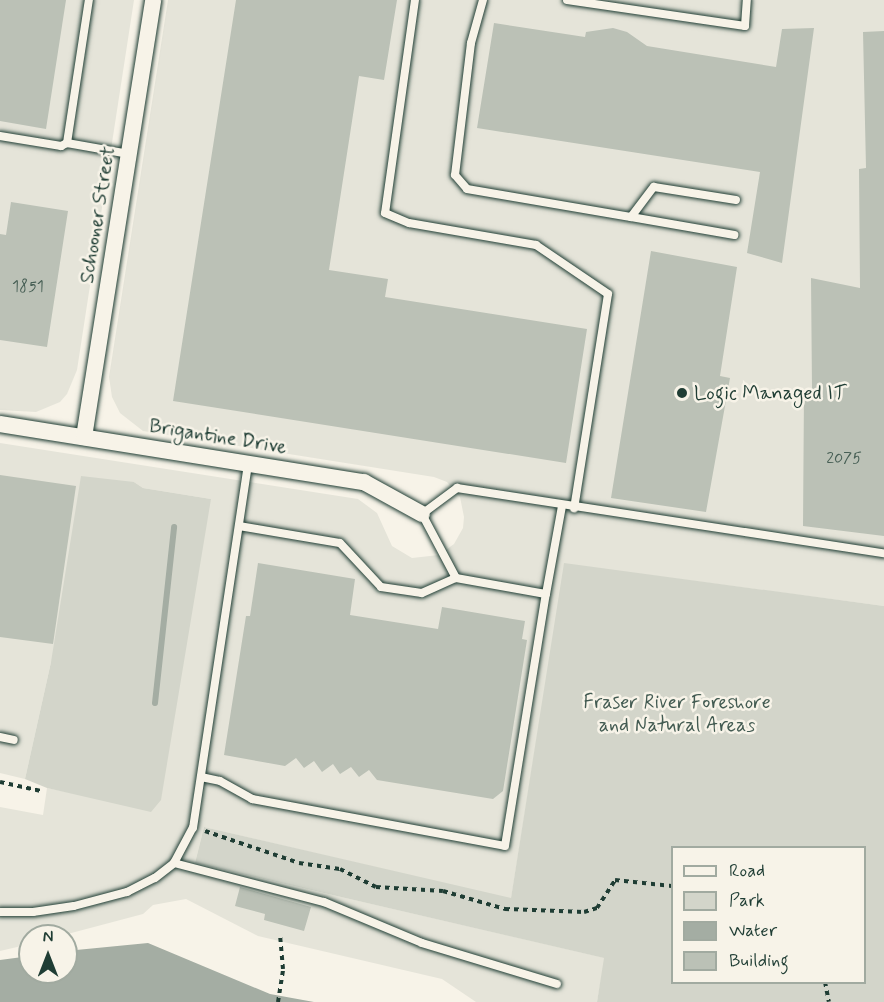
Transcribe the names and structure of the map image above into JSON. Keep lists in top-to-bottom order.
{
  "streets": {
    "street": ["Schooner Street", "Brigantine Drive"]
  },
  "crossings": [
    ["Schooner Street", "Brigantine Drive"]
  ],
  "parks": ["Fraser River Foreshore and Natural Areas"],
  "places": ["Logic Managed IT"],
  "house_numbers": ["1851", "2075"],
  "legend": [
    "Road",
    "Park",
    "Water",
    "Building"
  ],
  "north": "top"
}
